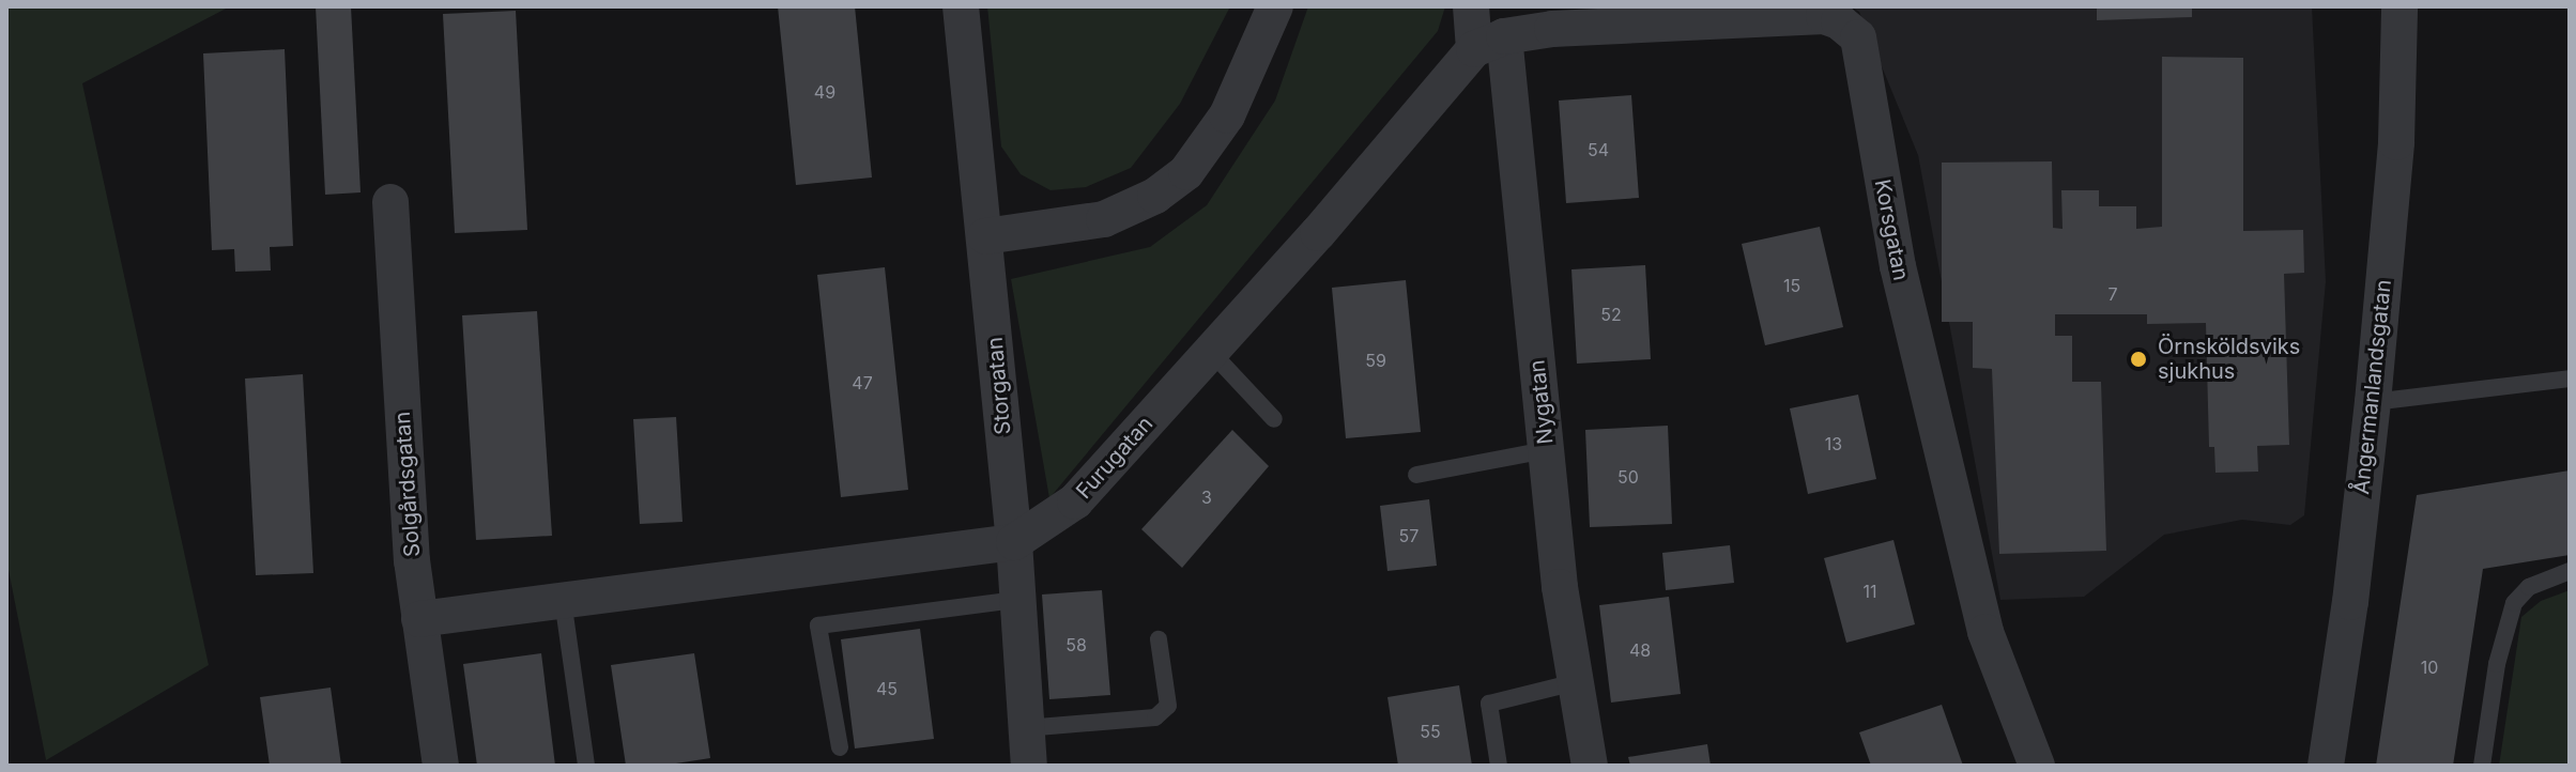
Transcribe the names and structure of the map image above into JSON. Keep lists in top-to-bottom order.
{
  "streets": {
    "street": [
      "Korsgatan",
      "Storgatan",
      "Ångermanlandsgatan",
      "Nygatan",
      "Furugatan",
      "Solgårdsgatan"
    ]
  },
  "crossings": [
    ["Korsgatan", "Nygatan"],
    ["Korsgatan", "Furugatan"],
    ["Storgatan", "Furugatan"],
    ["Nygatan", "Furugatan"],
    ["Furugatan", "Solgårdsgatan"]
  ],
  "places": ["Örnsköldsviks sjukhus"],
  "house_numbers": [
    "49",
    "54",
    "15",
    "7",
    "52",
    "59",
    "47",
    "13",
    "50",
    "3",
    "57",
    "11",
    "58",
    "48",
    "10",
    "45",
    "55"
  ]
}
